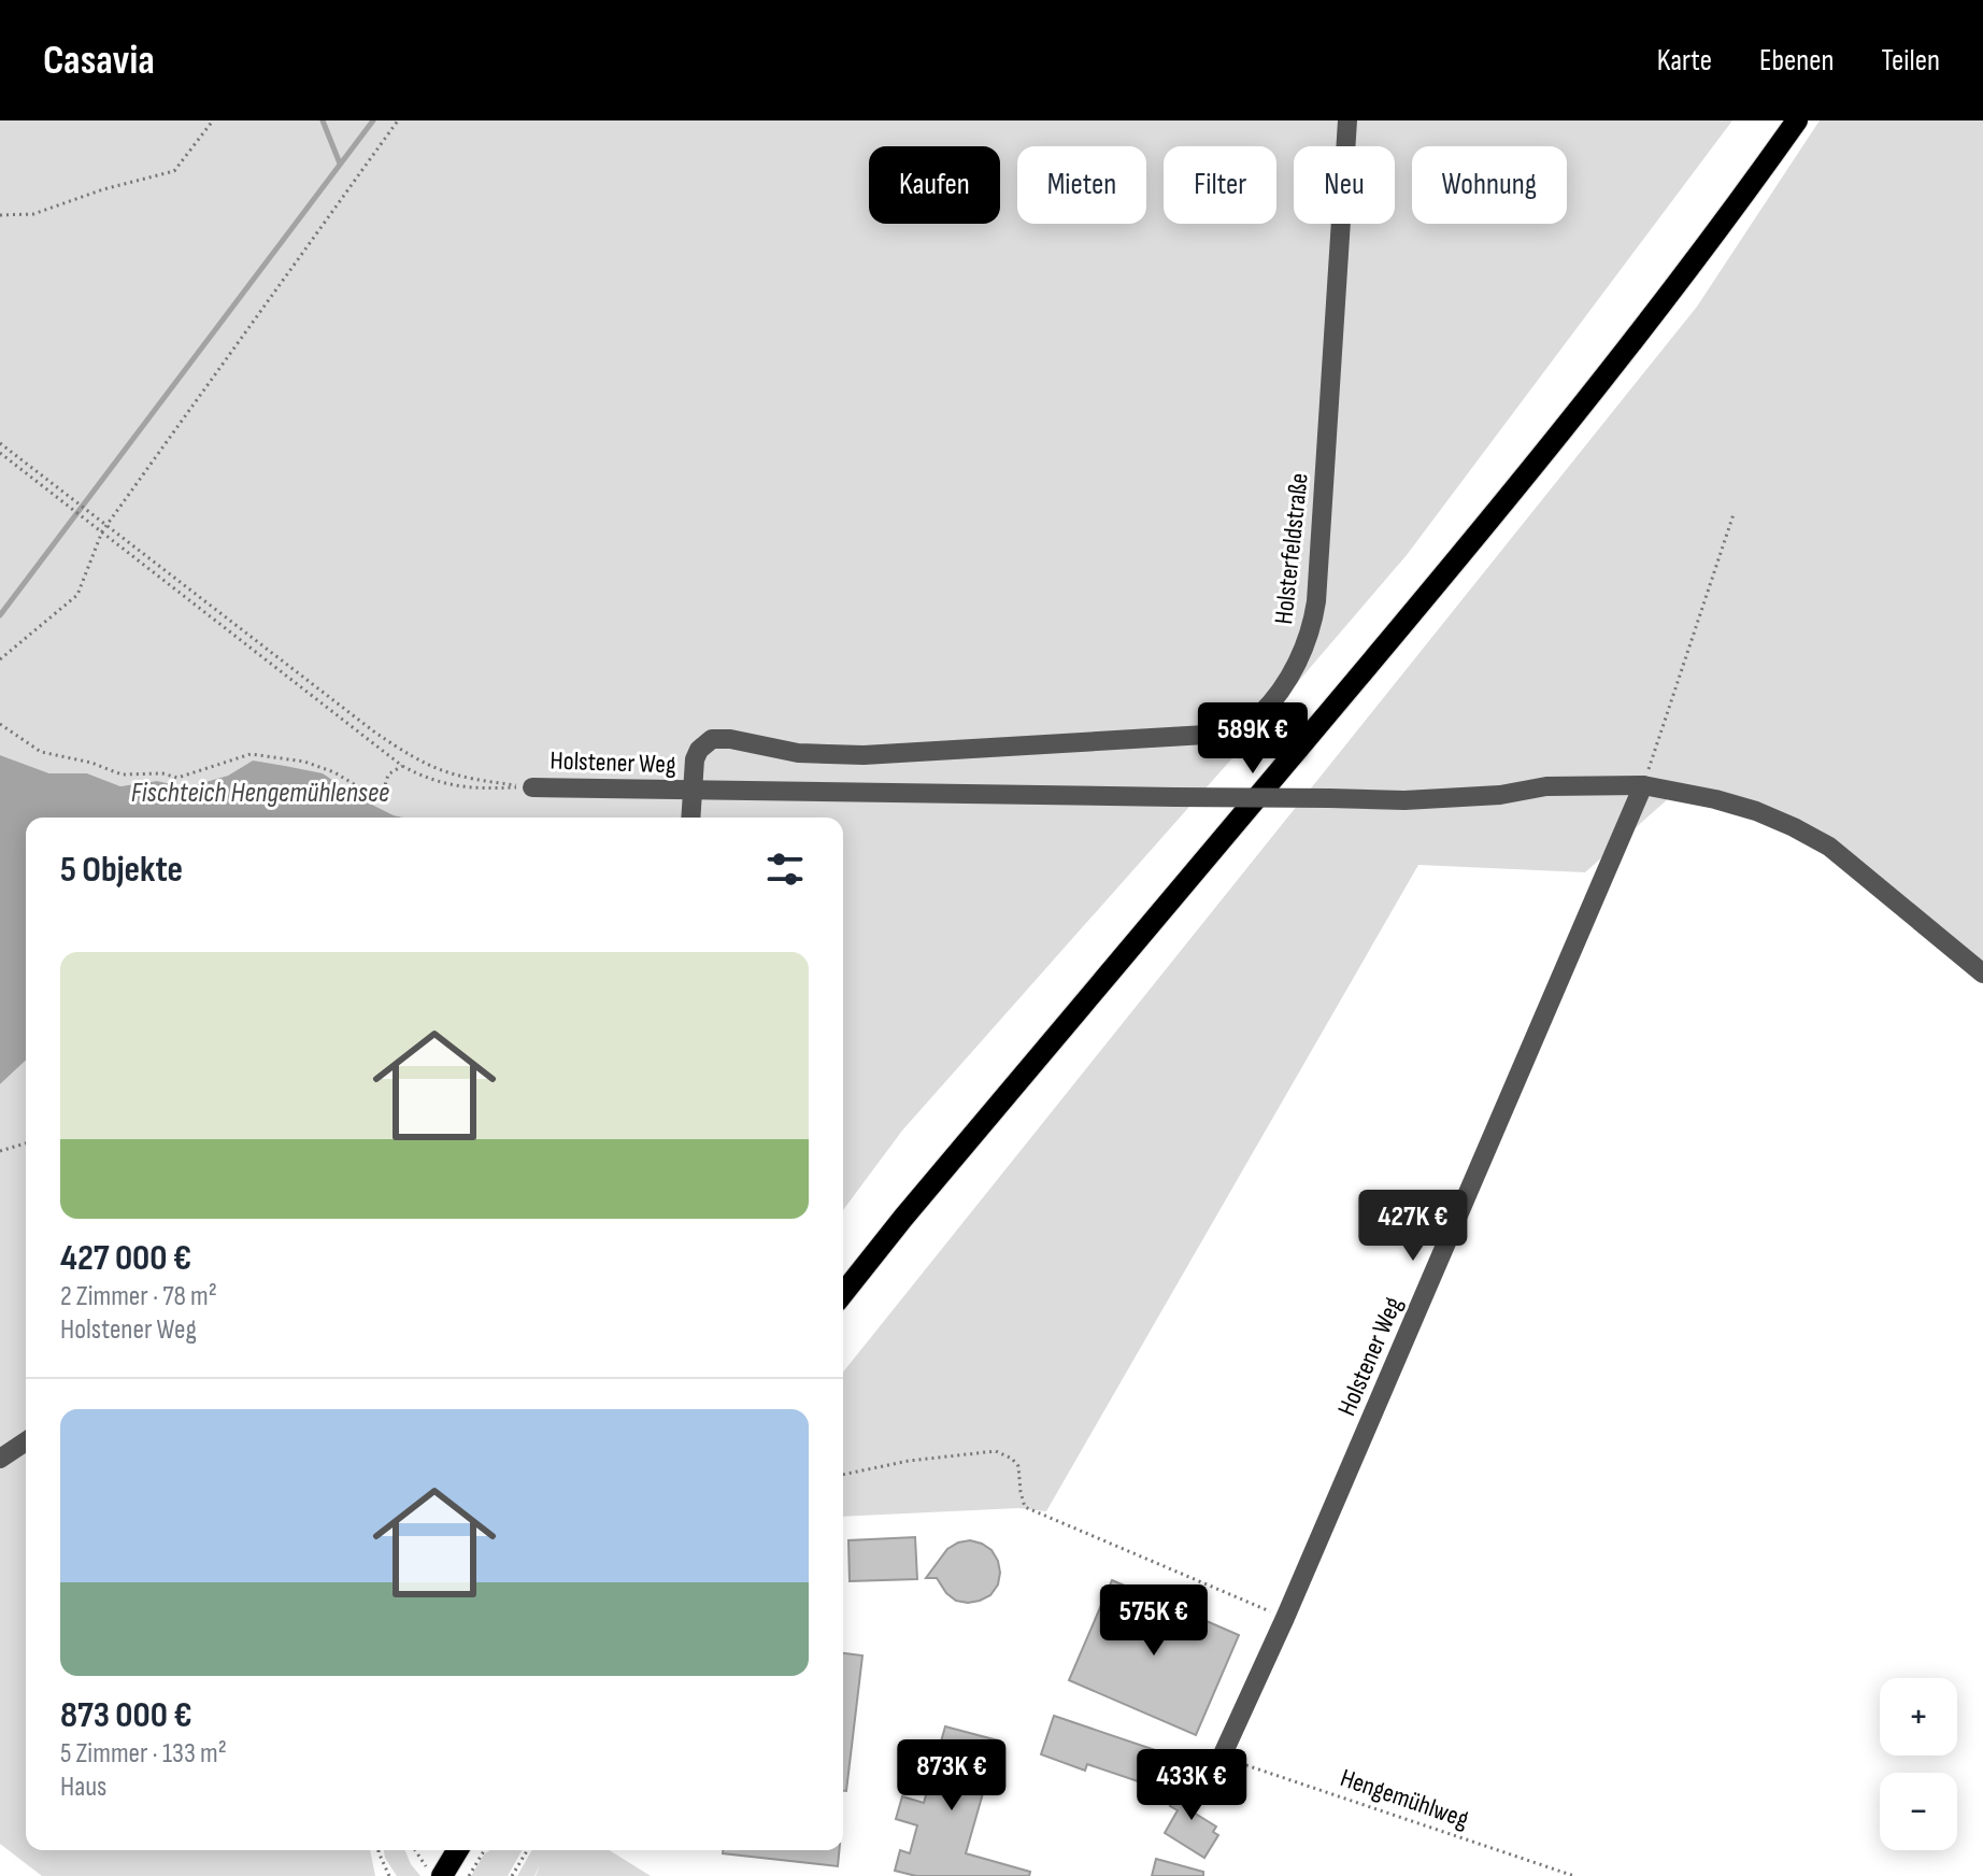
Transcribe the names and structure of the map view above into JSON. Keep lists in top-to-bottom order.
{
  "streets": {
    "street": ["Holsterfeldstraße", "Holstener Weg"],
    "path": ["Hengemühlweg"]
  },
  "crossings": [
    ["Holsterfeldstraße", "Holstener Weg"],
    ["Holstener Weg", "Hengemühlweg"]
  ],
  "water": ["Fischteich Hengemühlensee"],
  "page": {
    "header": "Casavia",
    "nav": ["Karte", "Ebenen", "Teilen"],
    "chip": [
      "Kaufen",
      "Mieten",
      "Filter",
      "Neu",
      "Wohnung"
    ],
    "price": [
      "589K €",
      "427K €",
      "575K €",
      "873K €",
      "433K €"
    ],
    "heading": "5 Objekte",
    "list": [
      {
        "name": "427 000 €",
        "note": "2 Zimmer · 78 m² · Holstener Weg"
      },
      {
        "name": "873 000 €",
        "note": "5 Zimmer · 133 m² · Haus"
      }
    ],
    "map_buttons": ["+", "−"]
  }
}
